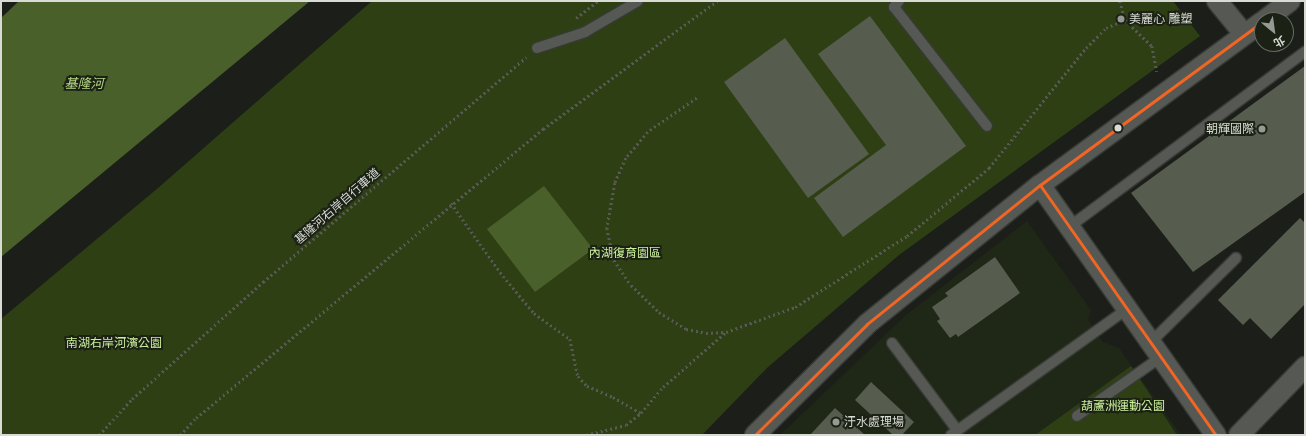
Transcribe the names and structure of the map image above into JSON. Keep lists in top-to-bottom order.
{
  "streets": {
    "path": ["基隆河右岸自行車道"]
  },
  "water": ["基隆河"],
  "parks": ["內湖復育園區", "南湖右岸河濱公園", "葫蘆洲運動公園"],
  "places": ["美麗心 雕塑", "朝輝國際", "汙水處理場"],
  "north": "bottom right"
}
